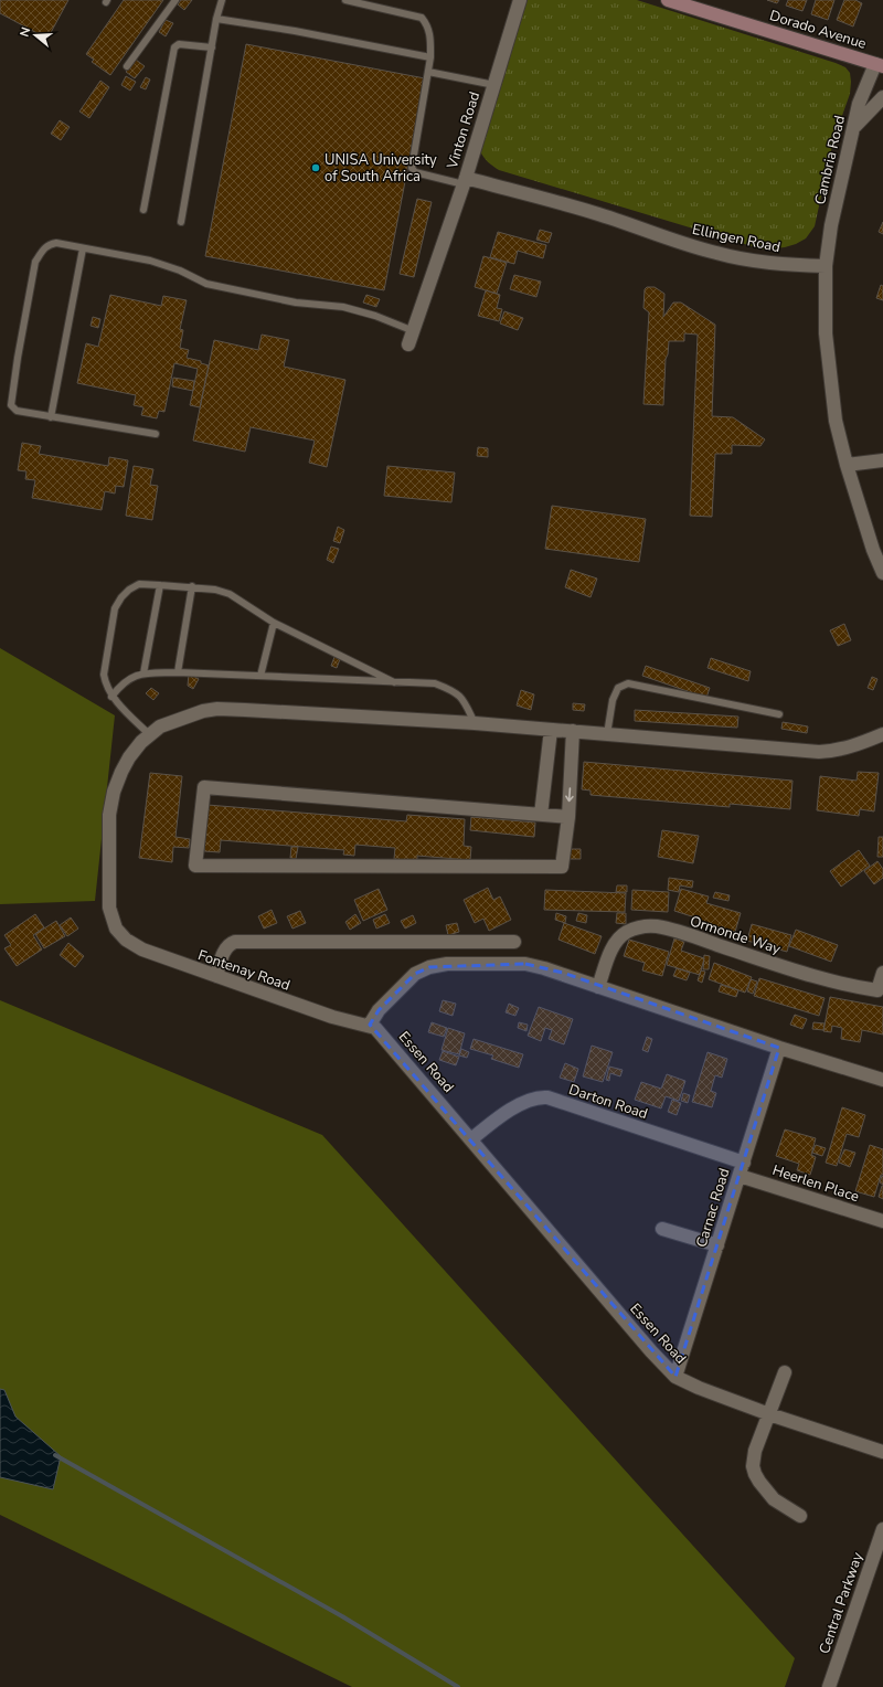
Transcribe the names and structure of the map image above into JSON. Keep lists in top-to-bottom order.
{
  "streets": {
    "street": [
      "Dorado Avenue",
      "Vinton Road",
      "Cambria Road",
      "Ellingen Road",
      "Ormonde Way",
      "Fontenay Road",
      "Essen Road",
      "Darton Road",
      "Heerlen Place",
      "Carnac Road",
      "Central Parkway"
    ]
  },
  "crossings": [
    ["Dorado Avenue", "Cambria Road"],
    ["Vinton Road", "Ellingen Road"],
    ["Cambria Road", "Ellingen Road"],
    ["Fontenay Road", "Essen Road"],
    ["Essen Road", "Darton Road"],
    ["Essen Road", "Carnac Road"],
    ["Darton Road", "Heerlen Place"],
    ["Darton Road", "Carnac Road"],
    ["Heerlen Place", "Carnac Road"]
  ],
  "places": ["UNISA University of South Africa"],
  "north": "left"
}
